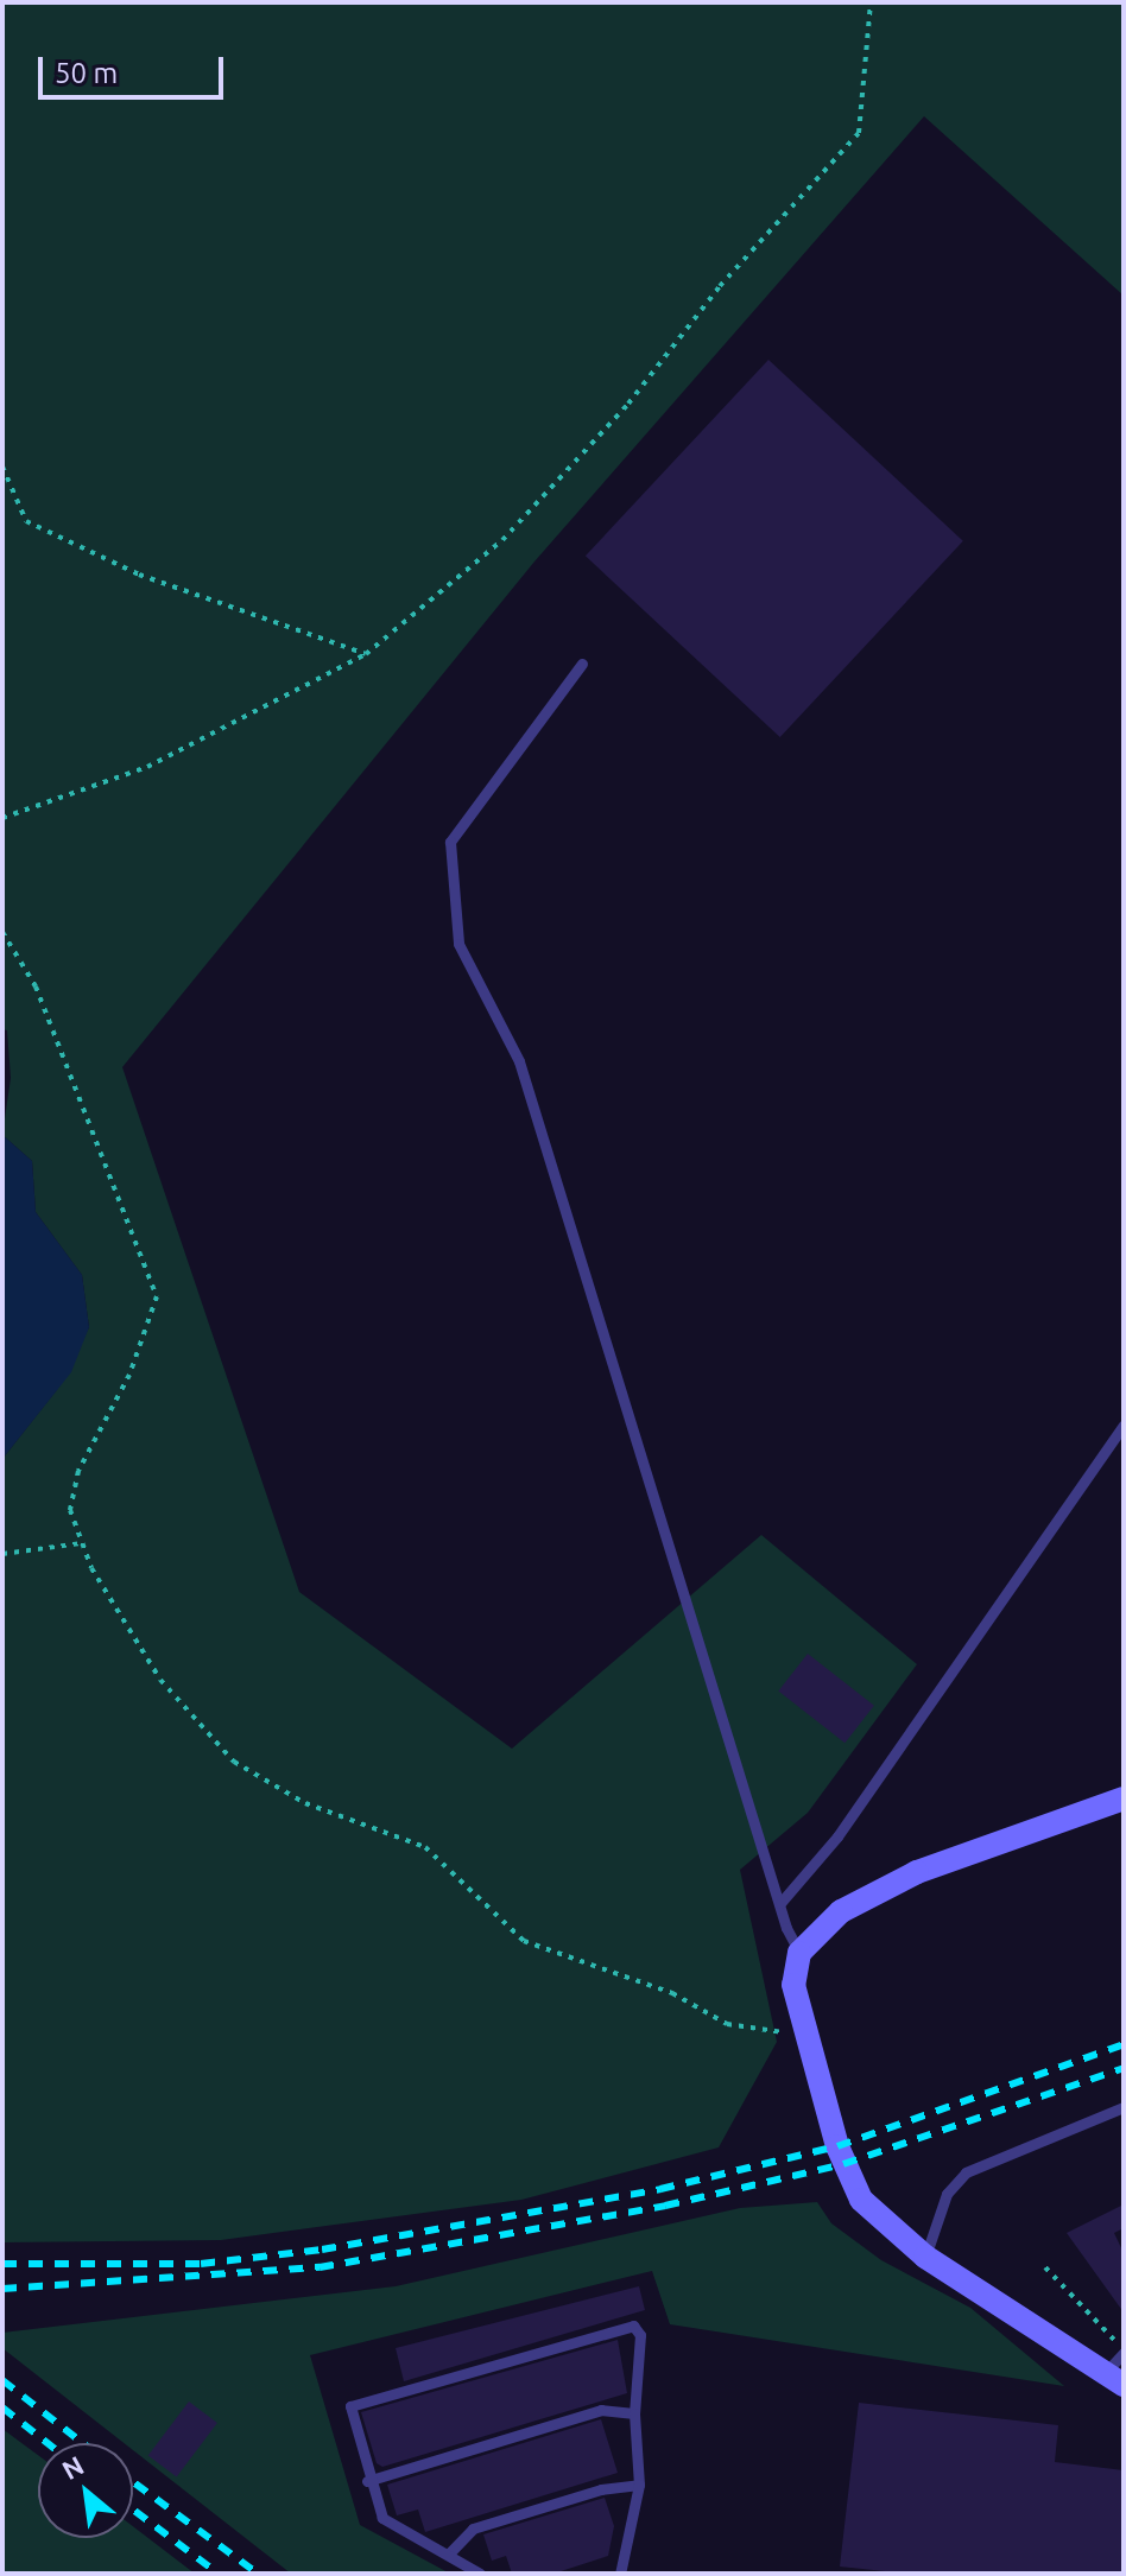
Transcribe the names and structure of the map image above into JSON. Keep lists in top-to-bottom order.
{
  "scale_bar": "50 m",
  "north": "top left"
}
